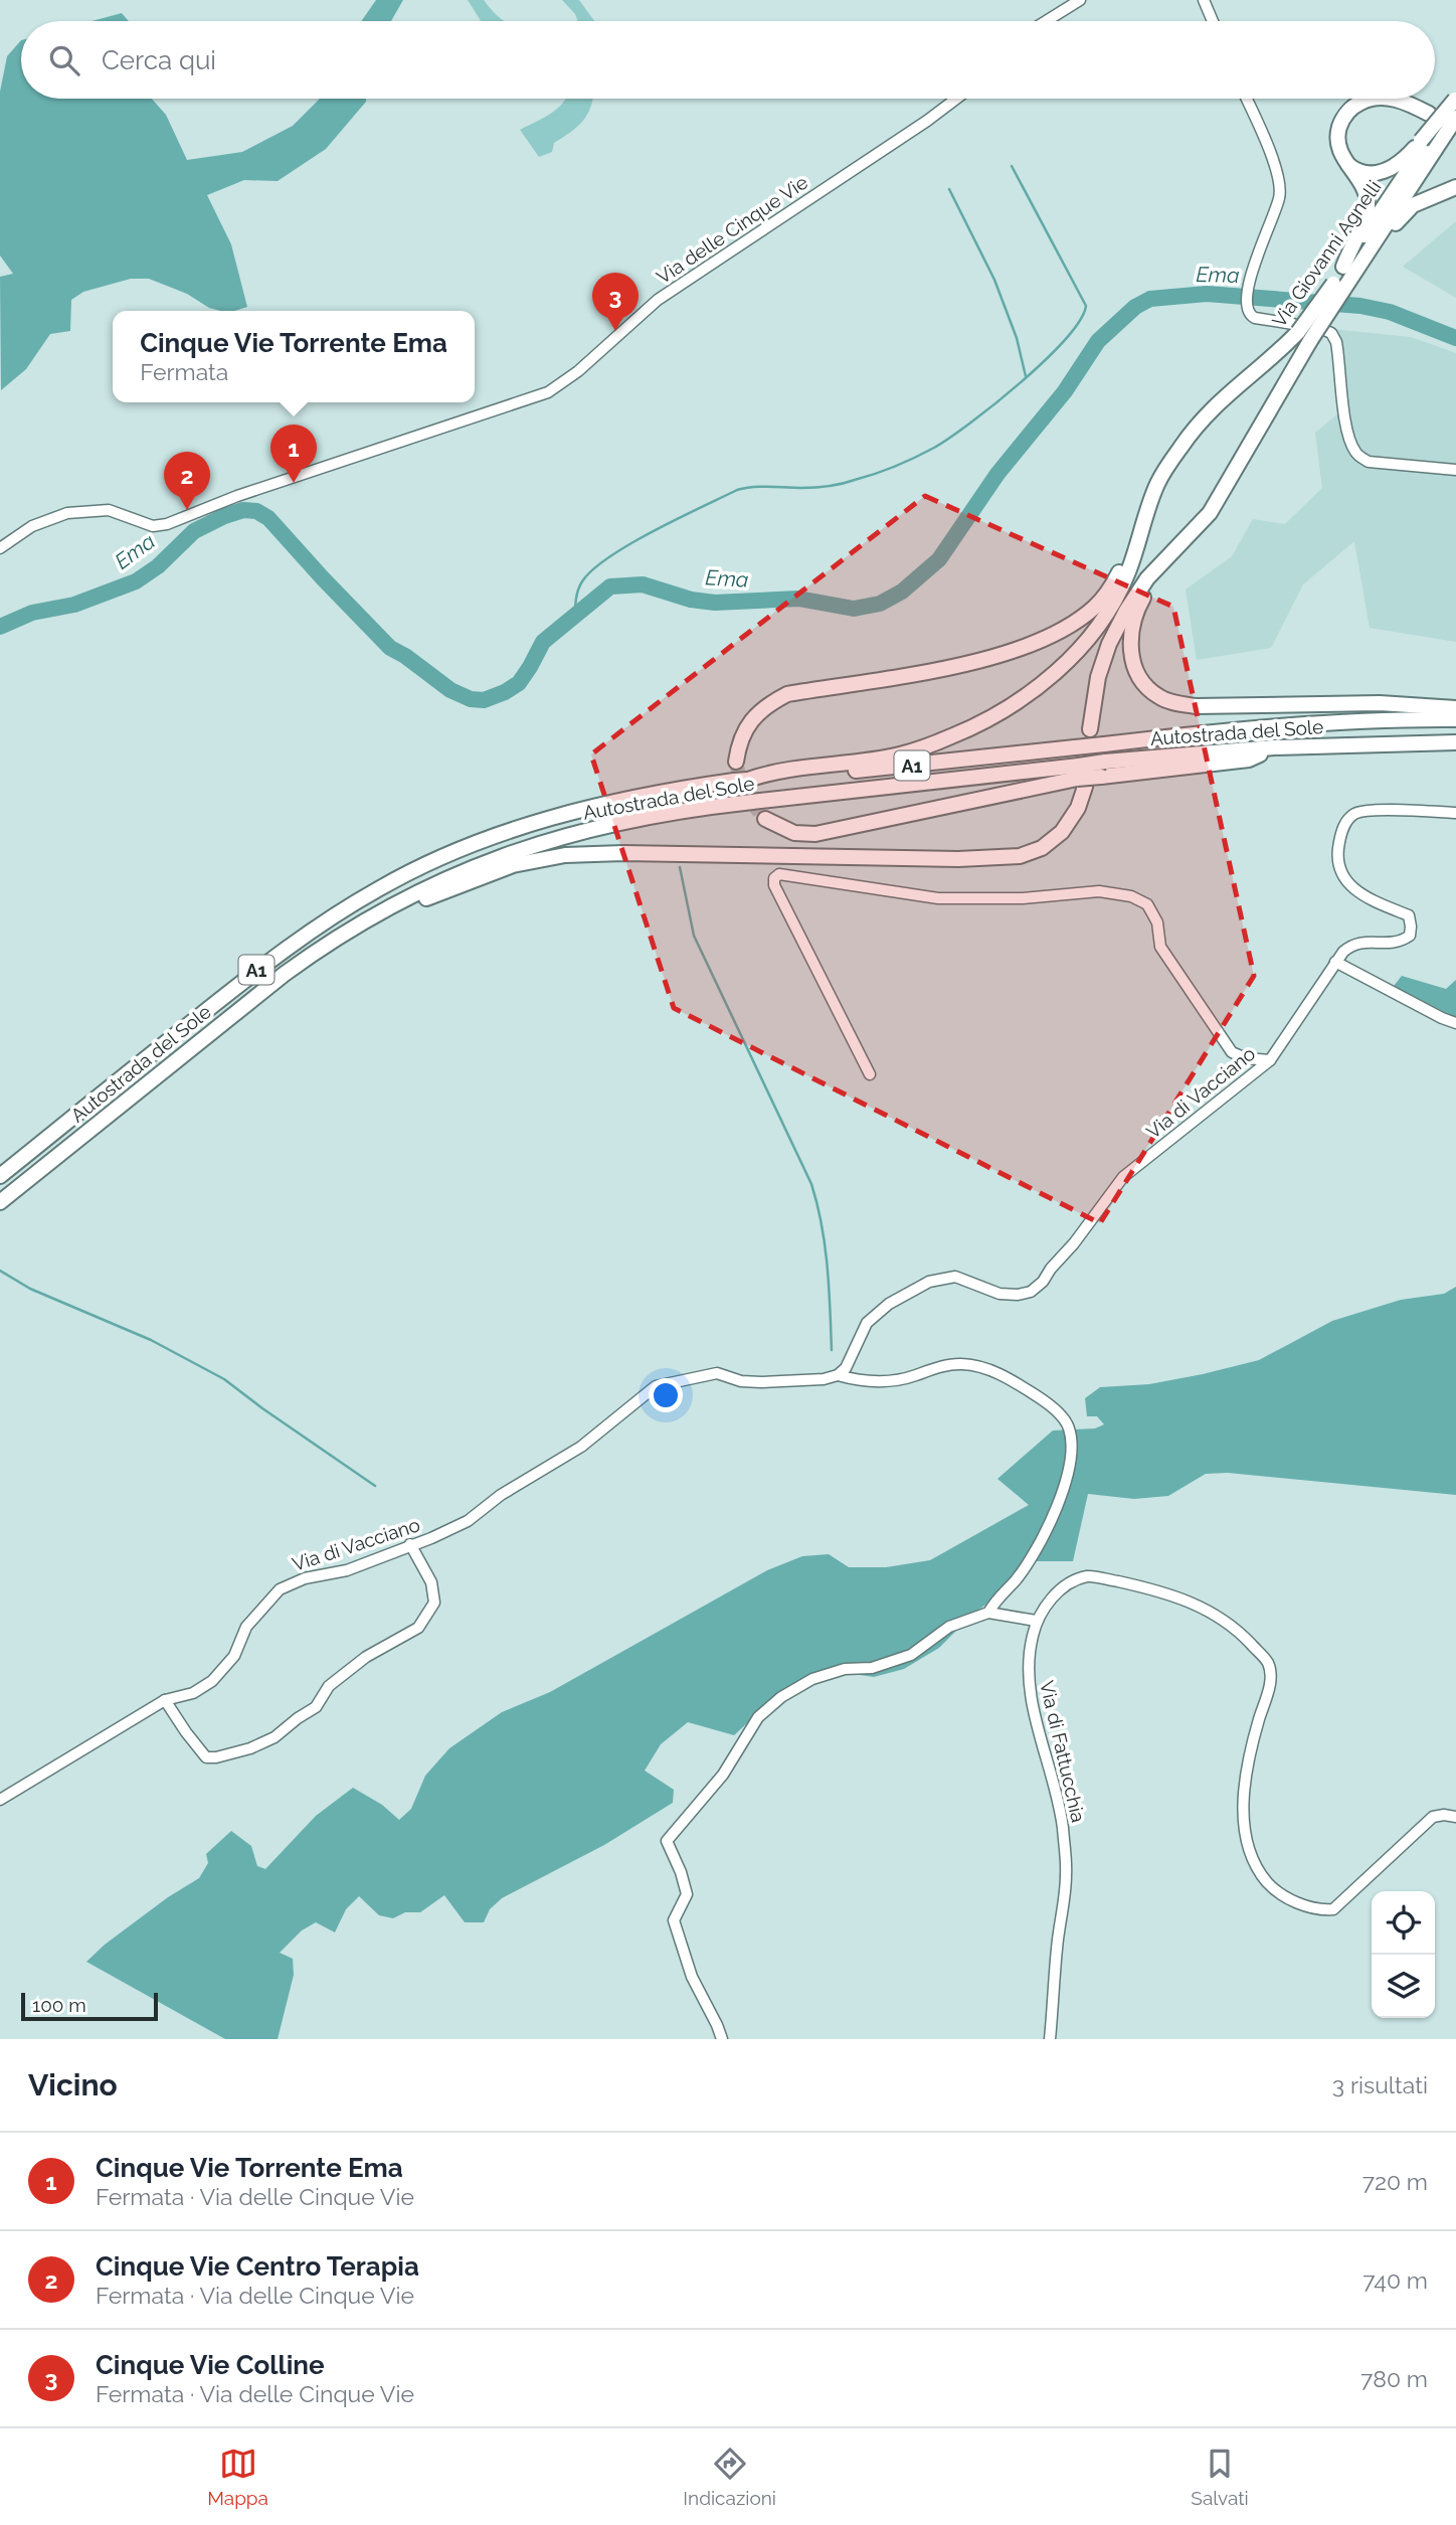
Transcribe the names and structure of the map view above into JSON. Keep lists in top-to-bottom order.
{
  "streets": {
    "highway": ["Via Giovanni Agnelli", "Autostrada del Sole", "A1"],
    "street": ["Via delle Cinque Vie", "Via di Vacciano", "Via di Fattucchia"]
  },
  "water": ["Ema"],
  "scale_bar": "100 m",
  "page": {
    "search": "Cerca qui",
    "pins": ["3", "1", "2"],
    "popup": ["Cinque Vie Torrente Ema", "Fermata"],
    "scale": "100 m",
    "heading": ["Vicino", "3 risultati"],
    "list": [
      {
        "mark": "1",
        "name": "Cinque Vie Torrente Ema",
        "note": "Fermata · Via delle Cinque Vie",
        "value": "720 m"
      },
      {
        "mark": "2",
        "name": "Cinque Vie Centro Terapia",
        "note": "Fermata · Via delle Cinque Vie",
        "value": "740 m"
      },
      {
        "mark": "3",
        "name": "Cinque Vie Colline",
        "note": "Fermata · Via delle Cinque Vie",
        "value": "780 m"
      }
    ],
    "nav": ["Mappa", "Indicazioni", "Salvati"]
  }
}
